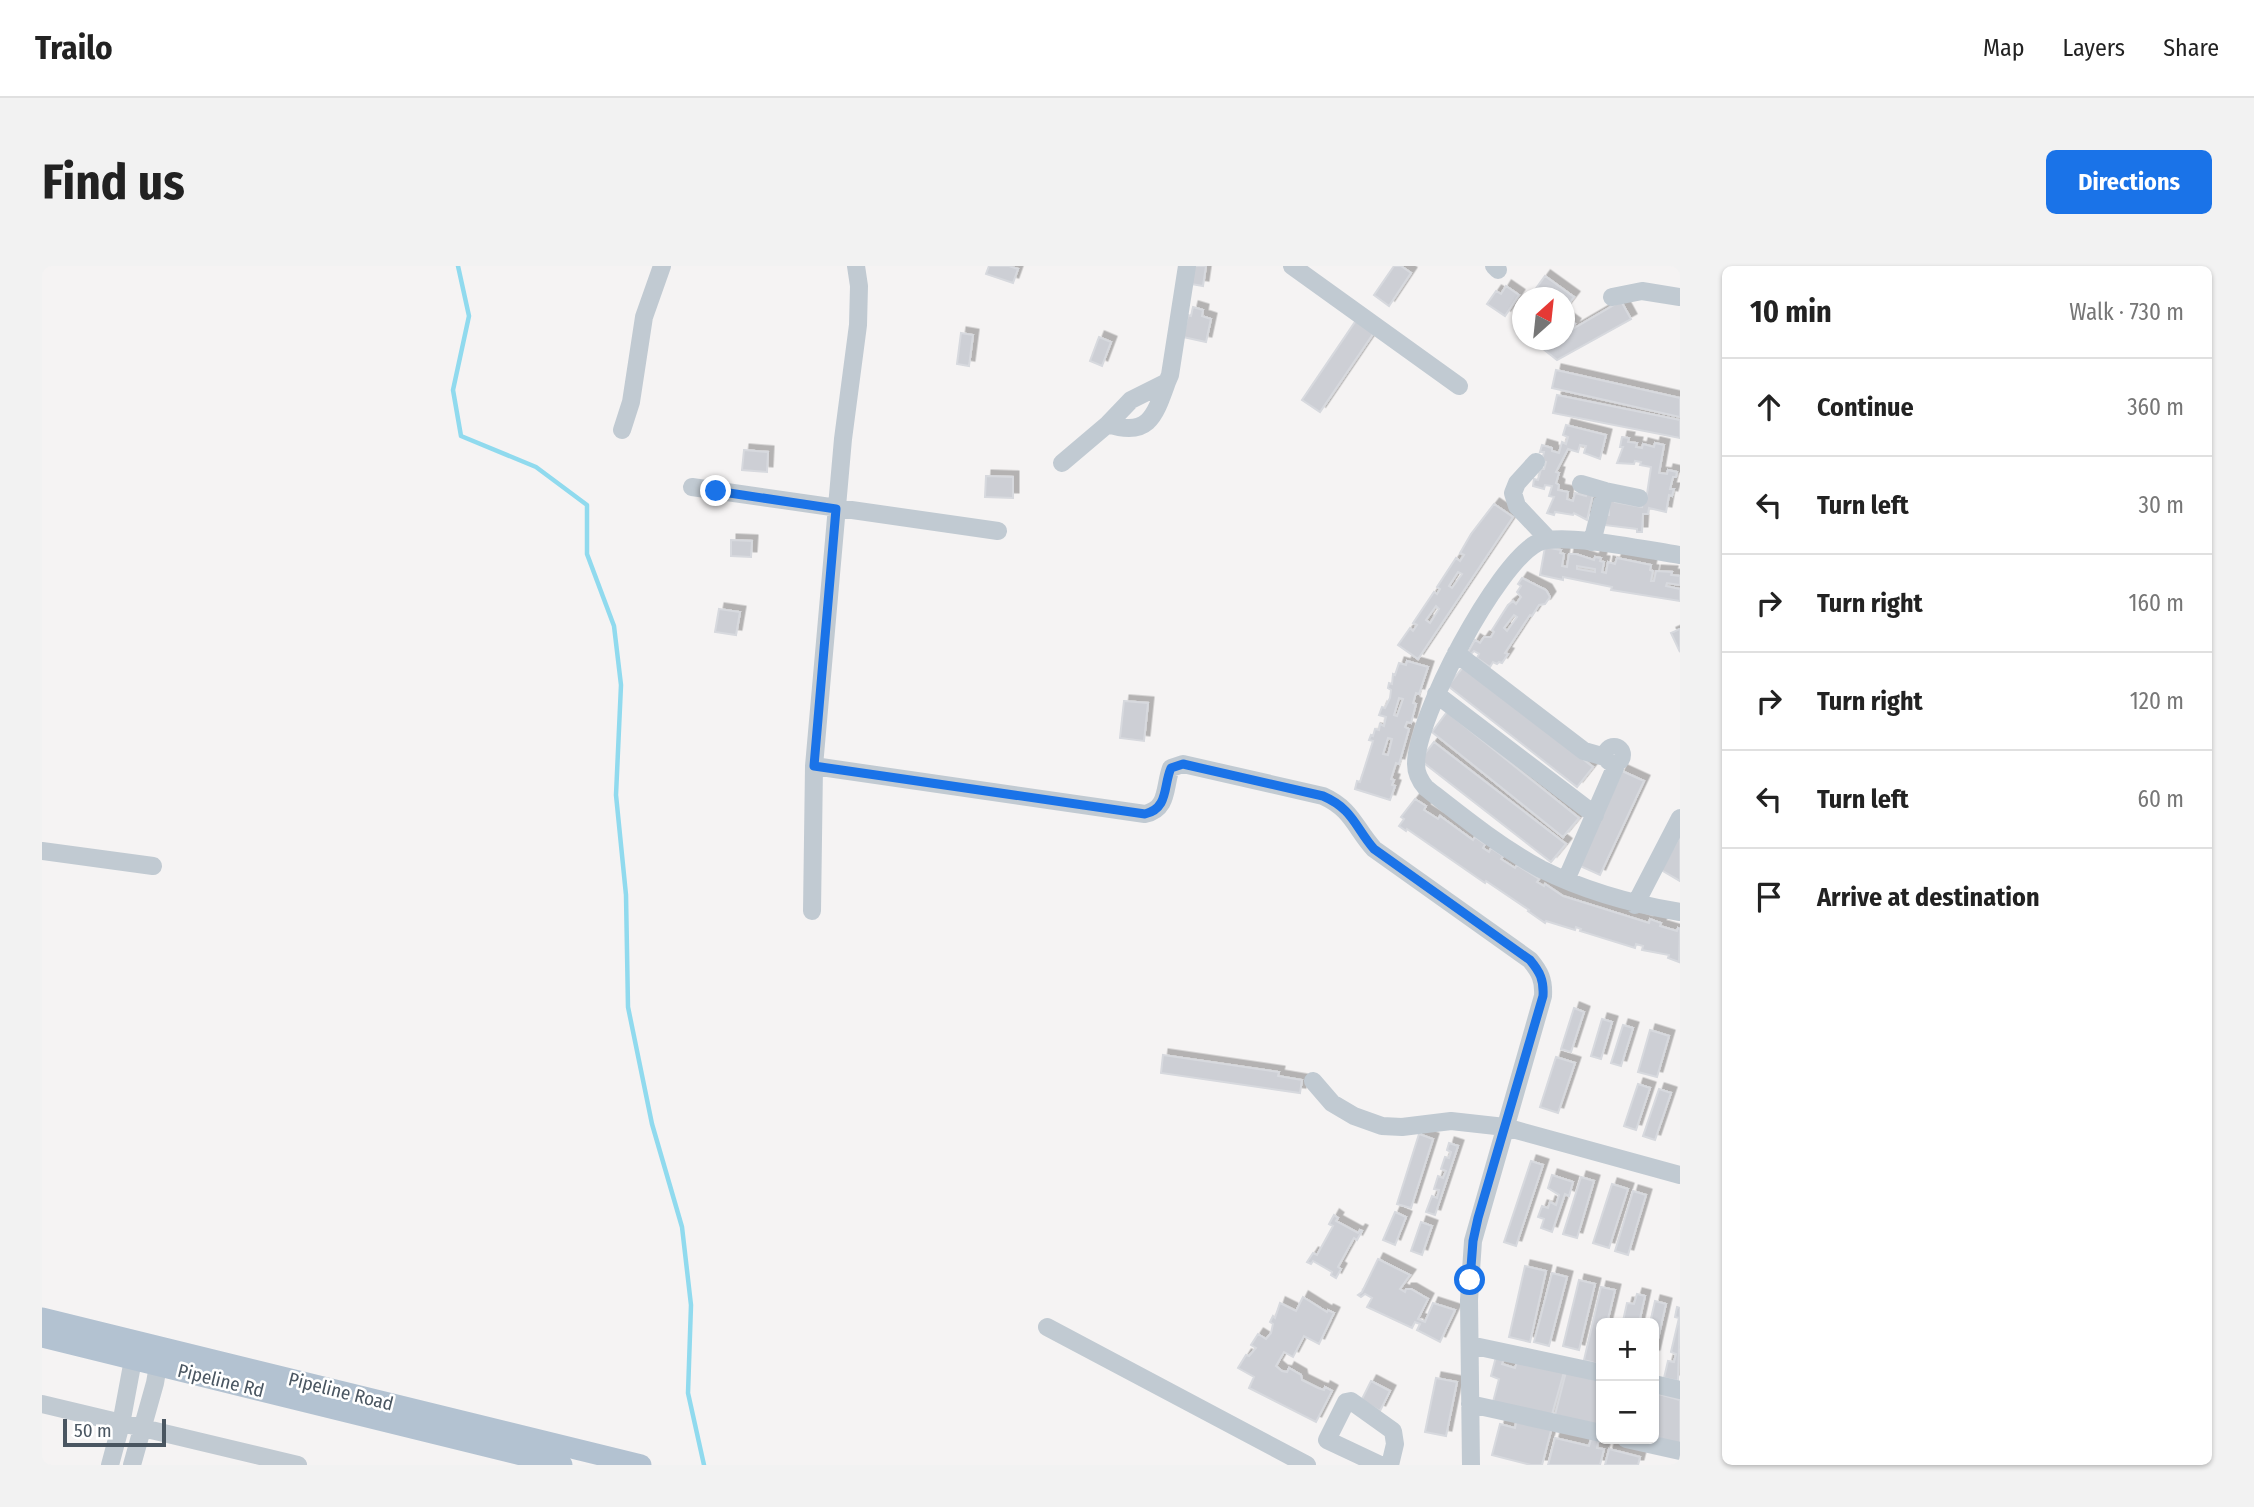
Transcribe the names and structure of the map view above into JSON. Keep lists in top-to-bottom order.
{
  "streets": {
    "main road": ["Pipeline Rd", "Pipeline Road"]
  },
  "crossings": [
    ["Pipeline Rd", "Pipeline Road"]
  ],
  "scale_bar": "50 m",
  "north": "top right",
  "page": {
    "header": "Trailo",
    "nav": ["Map", "Layers", "Share"],
    "buttons": "Directions",
    "title": "Find us",
    "heading": ["10 min", "Walk · 730 m"],
    "list": [
      ["Continue", "360 m"],
      ["Turn left", "30 m"],
      ["Turn right", "160 m"],
      ["Turn right", "120 m"],
      ["Turn left", "60 m"],
      "Arrive at destination"
    ],
    "map_buttons": ["+", "−"],
    "scale": "50 m"
  }
}
